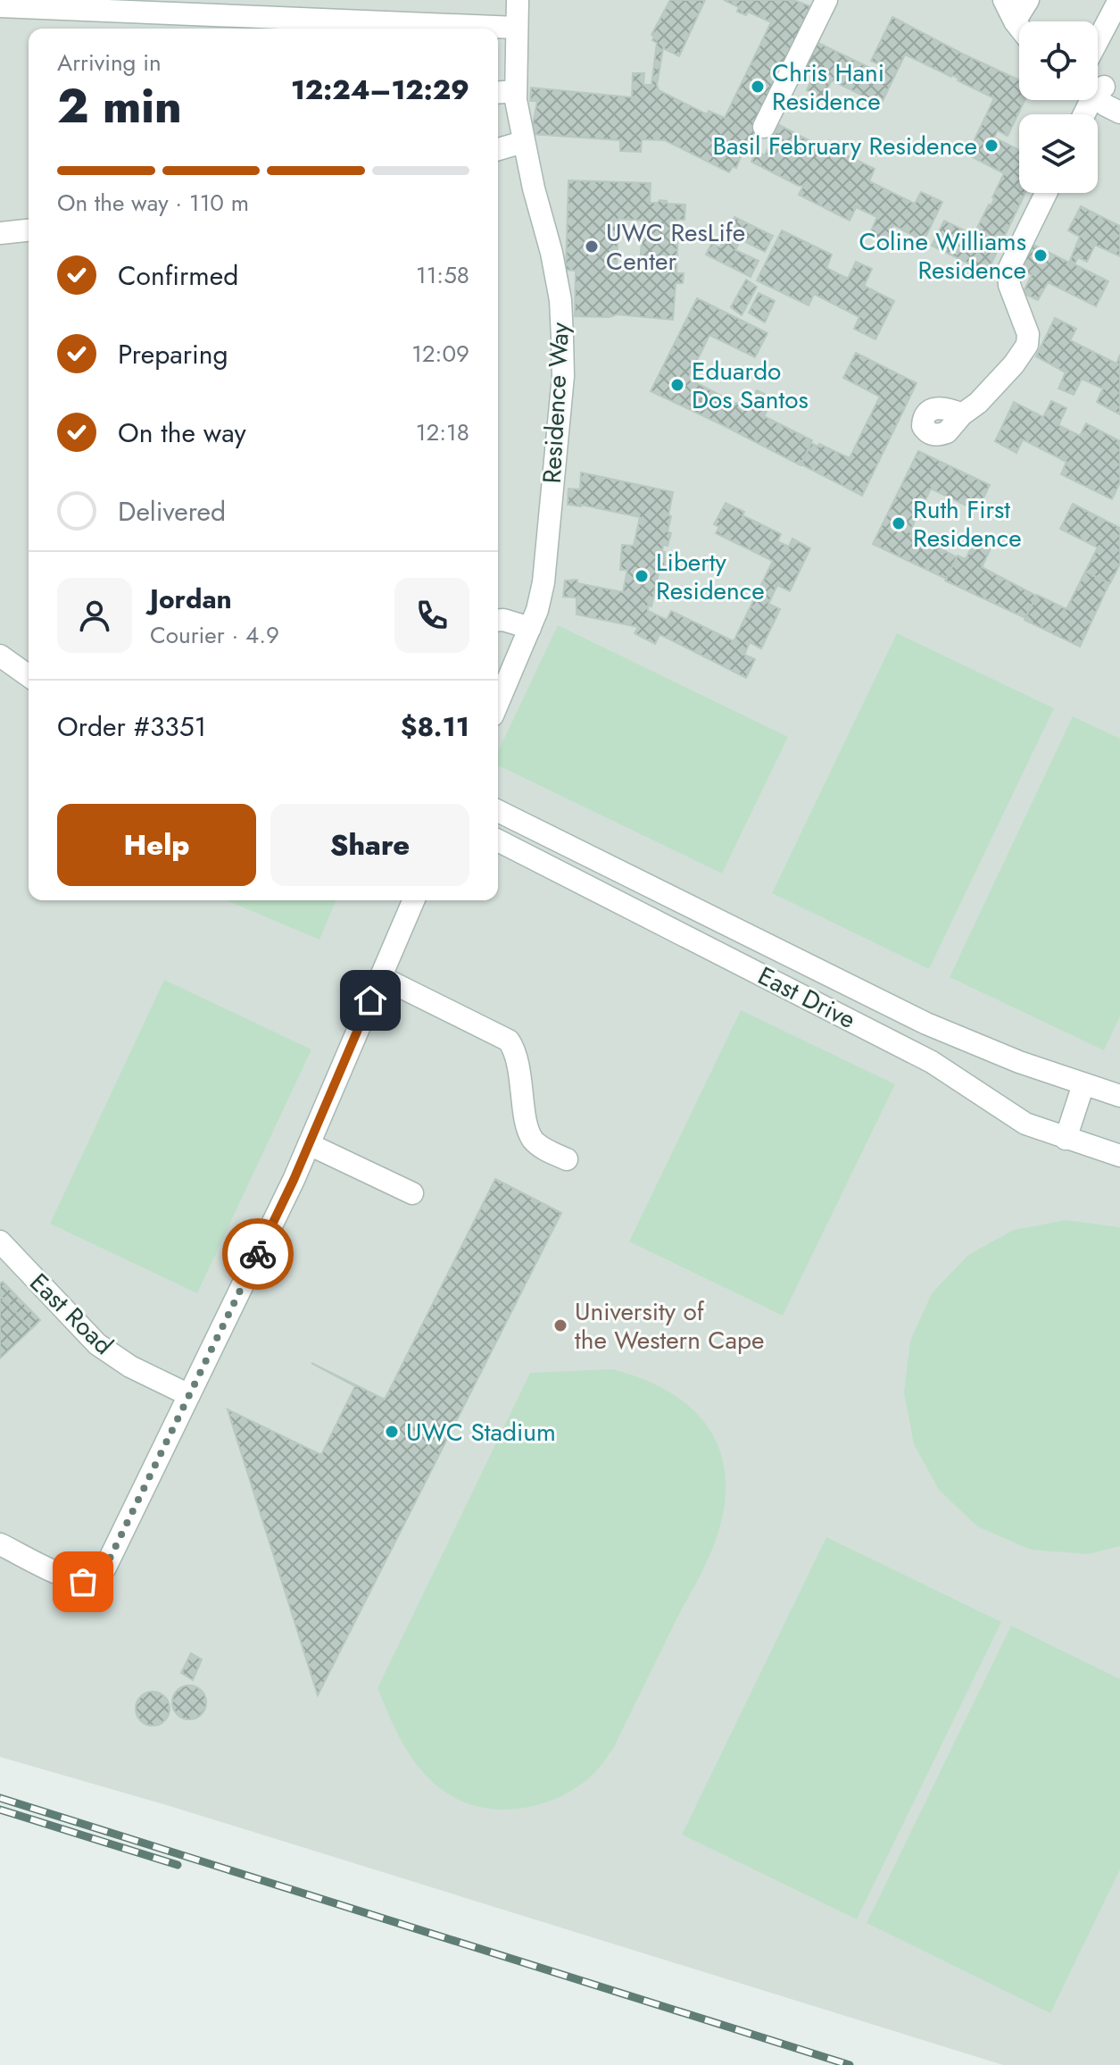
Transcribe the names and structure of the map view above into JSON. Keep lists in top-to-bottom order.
{
  "streets": {
    "street": ["Residence Way", "East Drive", "East Road"]
  },
  "places": [
    "Chris Hani Residence",
    "Basil February Residence",
    "UWC ResLife Center",
    "Coline Williams Residence",
    "Eduardo Dos Santos",
    "Ruth First Residence",
    "Liberty Residence",
    "University of the Western Cape",
    "UWC Stadium"
  ],
  "page": {
    "heading": ["2 min", "Arriving in", "12:24–12:29"],
    "panel": [
      "Jordan",
      "Courier · 4.9",
      "Order #3351",
      "$8.11"
    ],
    "bar": "On the way · 110 m",
    "list": [
      ["Confirmed", "11:58"],
      ["Preparing", "12:09"],
      ["On the way", "12:18"],
      "Delivered"
    ],
    "buttons": ["Help", "Share"]
  }
}
